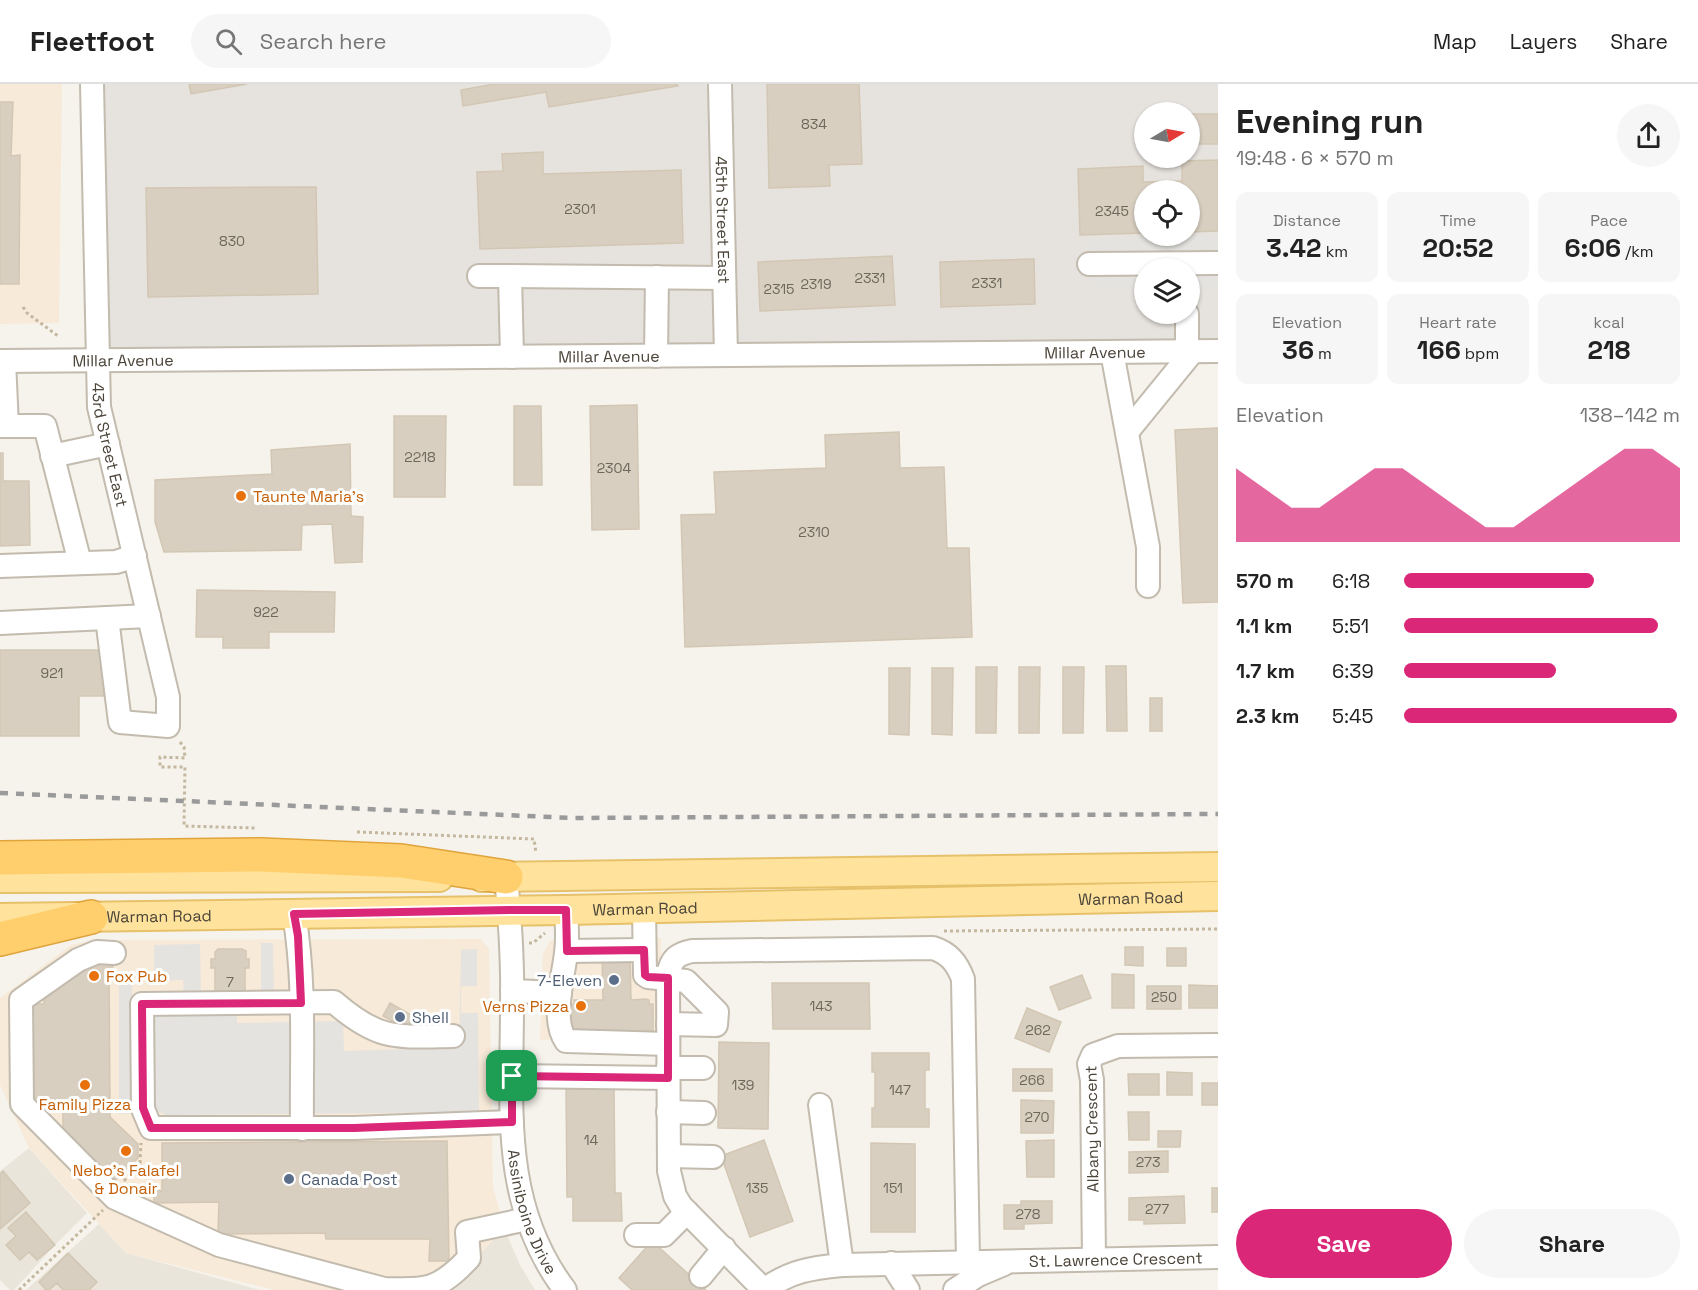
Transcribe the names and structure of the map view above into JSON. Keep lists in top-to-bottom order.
{
  "streets": {
    "main road": ["Warman Road"],
    "street": [
      "45th Street East",
      "Millar Avenue",
      "43rd Street East",
      "Albany Crescent",
      "Assiniboine Drive",
      "St. Lawrence Crescent"
    ]
  },
  "crossings": [
    ["45th Street East", "Millar Avenue"],
    ["Millar Avenue", "43rd Street East"],
    ["Warman Road", "Assiniboine Drive"],
    ["Albany Crescent", "St. Lawrence Crescent"]
  ],
  "places": [
    "Taunte Maria's",
    "Fox Pub",
    "7-Eleven",
    "Verns Pizza",
    "Shell",
    "Family Pizza",
    "Nebo's Falafel & Donair",
    "Canada Post"
  ],
  "house_numbers": [
    "834",
    "2301",
    "2345",
    "830",
    "2331",
    "2331",
    "2319",
    "2315",
    "2218",
    "2304",
    "2310",
    "922",
    "921",
    "7",
    "250",
    "143",
    "262",
    "266",
    "139",
    "147",
    "270",
    "14",
    "273",
    "135",
    "151",
    "277",
    "278"
  ],
  "north": "right",
  "page": {
    "header": "Fleetfoot",
    "search": "Search here",
    "nav": ["Map", "Layers", "Share"],
    "heading": ["Evening run", "19:48 · 6 × 570 m"],
    "stats": [
      ["Distance", "3.42 km"],
      ["Time", "20:52"],
      ["Pace", "6:06 /km"],
      ["Elevation", "36 m"],
      ["Heart rate", "166 bpm"],
      ["kcal", "218"]
    ],
    "chart": ["Elevation", "138–142 m"],
    "list": [
      {
        "name": "570 m",
        "note": "6:18"
      },
      {
        "name": "1.1 km",
        "note": "5:51"
      },
      {
        "name": "1.7 km",
        "note": "6:39"
      },
      {
        "name": "2.3 km",
        "note": "5:45"
      }
    ],
    "buttons": ["Save", "Share"]
  }
}
